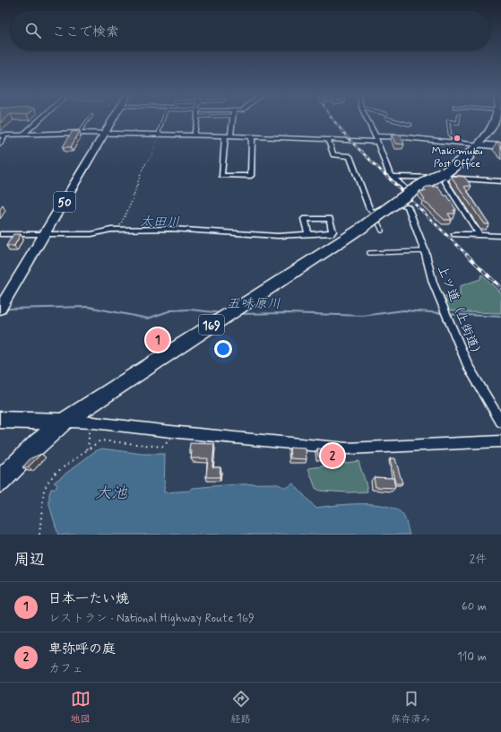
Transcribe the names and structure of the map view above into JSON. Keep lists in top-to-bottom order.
{
  "streets": {
    "highway": ["169"],
    "main road": ["50"],
    "street": ["上ツ道（上街道）"]
  },
  "water": ["太田川", "五味原川", "大池"],
  "places": ["Makimuku Post Office"],
  "page": {
    "search": "ここで検索",
    "pins": ["1", "2"],
    "heading": ["周辺", "2件"],
    "list": [
      {
        "mark": "1",
        "name": "日本一たい焼",
        "note": "レストラン · National Highway Route 169",
        "value": "60 m"
      },
      {
        "mark": "2",
        "name": "卑弥呼の庭",
        "note": "カフェ",
        "value": "110 m"
      }
    ],
    "nav": ["地図", "経路", "保存済み"]
  }
}
